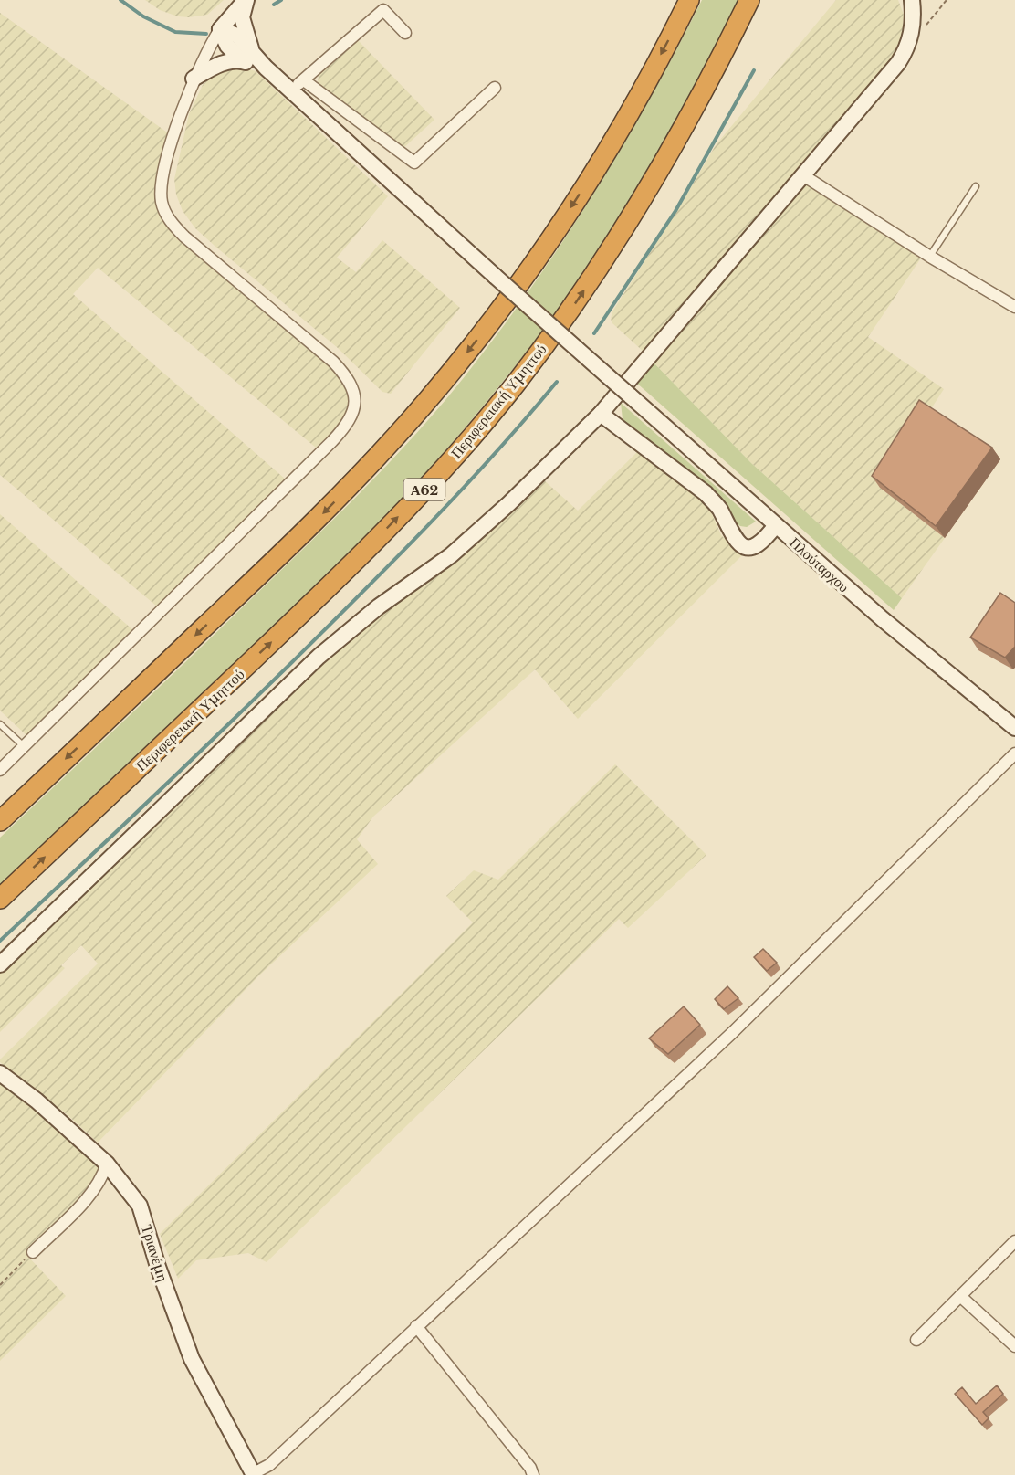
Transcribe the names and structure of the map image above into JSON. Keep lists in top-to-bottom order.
{
  "streets": {
    "highway": ["Περιφερειακή Υμηττού", "Α62"],
    "street": ["Πλούταρχου", "Τριανέμη"]
  }
}
